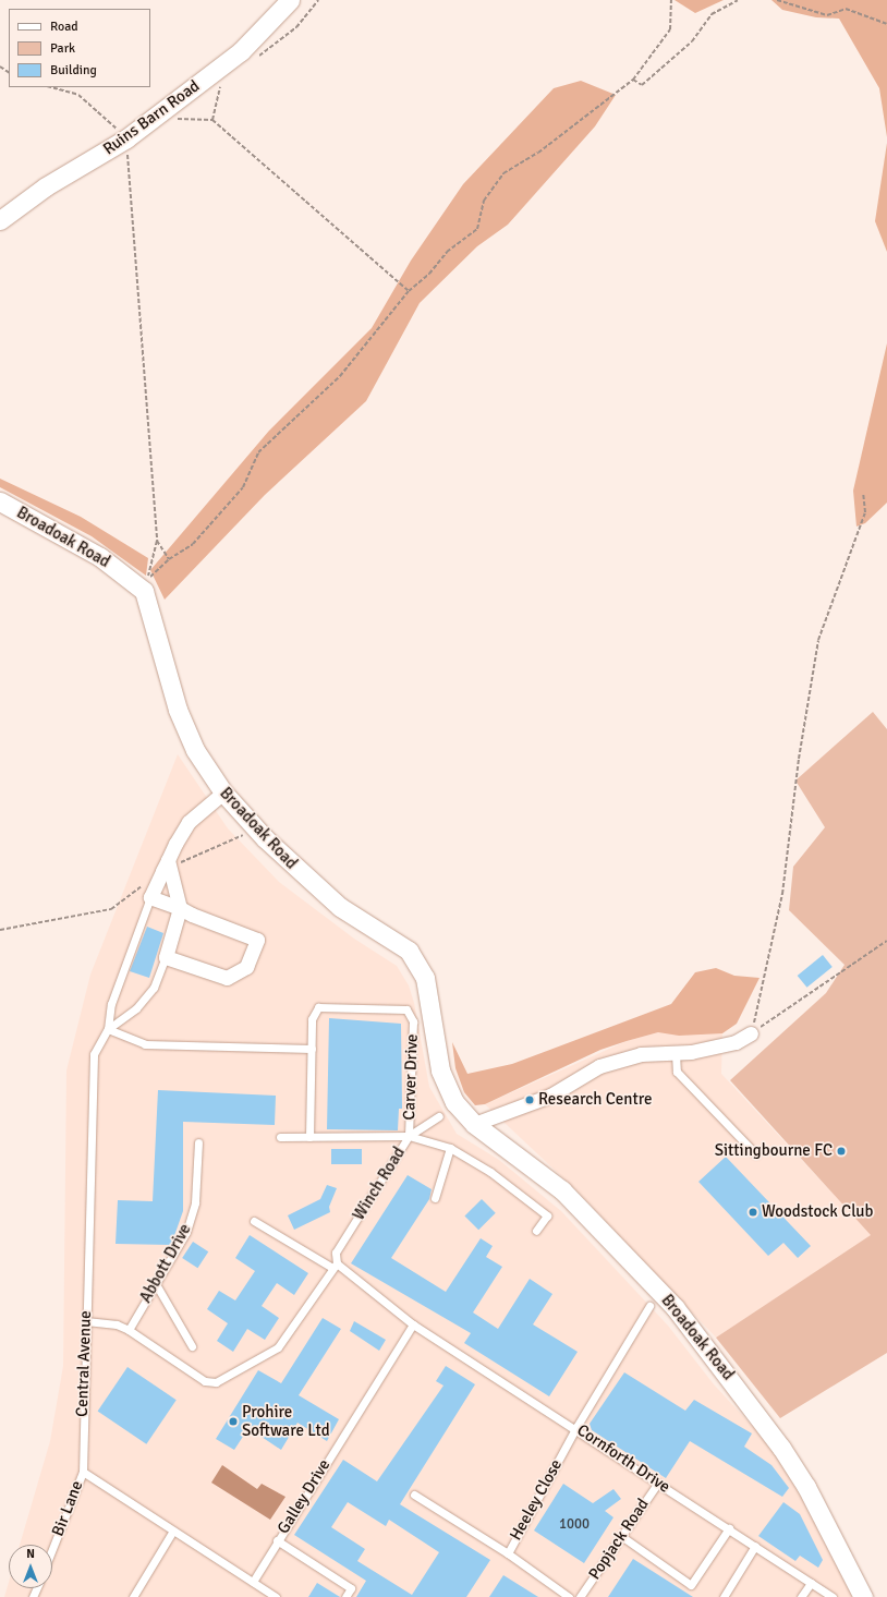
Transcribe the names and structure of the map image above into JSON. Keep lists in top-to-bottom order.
{
  "streets": {
    "street": ["Ruins Barn Road", "Broadoak Road"],
    "lane": [
      "Carver Drive",
      "Winch Road",
      "Abbott Drive",
      "Central Avenue",
      "Cornforth Drive",
      "Galley Drive",
      "Heeley Close",
      "Bir Lane",
      "Popjack Road"
    ]
  },
  "crossings": [
    ["Carver Drive", "Winch Road"],
    ["Winch Road", "Cornforth Drive"],
    ["Central Avenue", "Bir Lane"],
    ["Cornforth Drive", "Galley Drive"],
    ["Cornforth Drive", "Heeley Close"],
    ["Cornforth Drive", "Popjack Road"]
  ],
  "places": [
    "Research Centre",
    "Sittingbourne FC",
    "Woodstock Club",
    "Prohire Software Ltd"
  ],
  "house_numbers": ["1000"],
  "legend": ["Road", "Park", "Building"],
  "north": "top"
}
